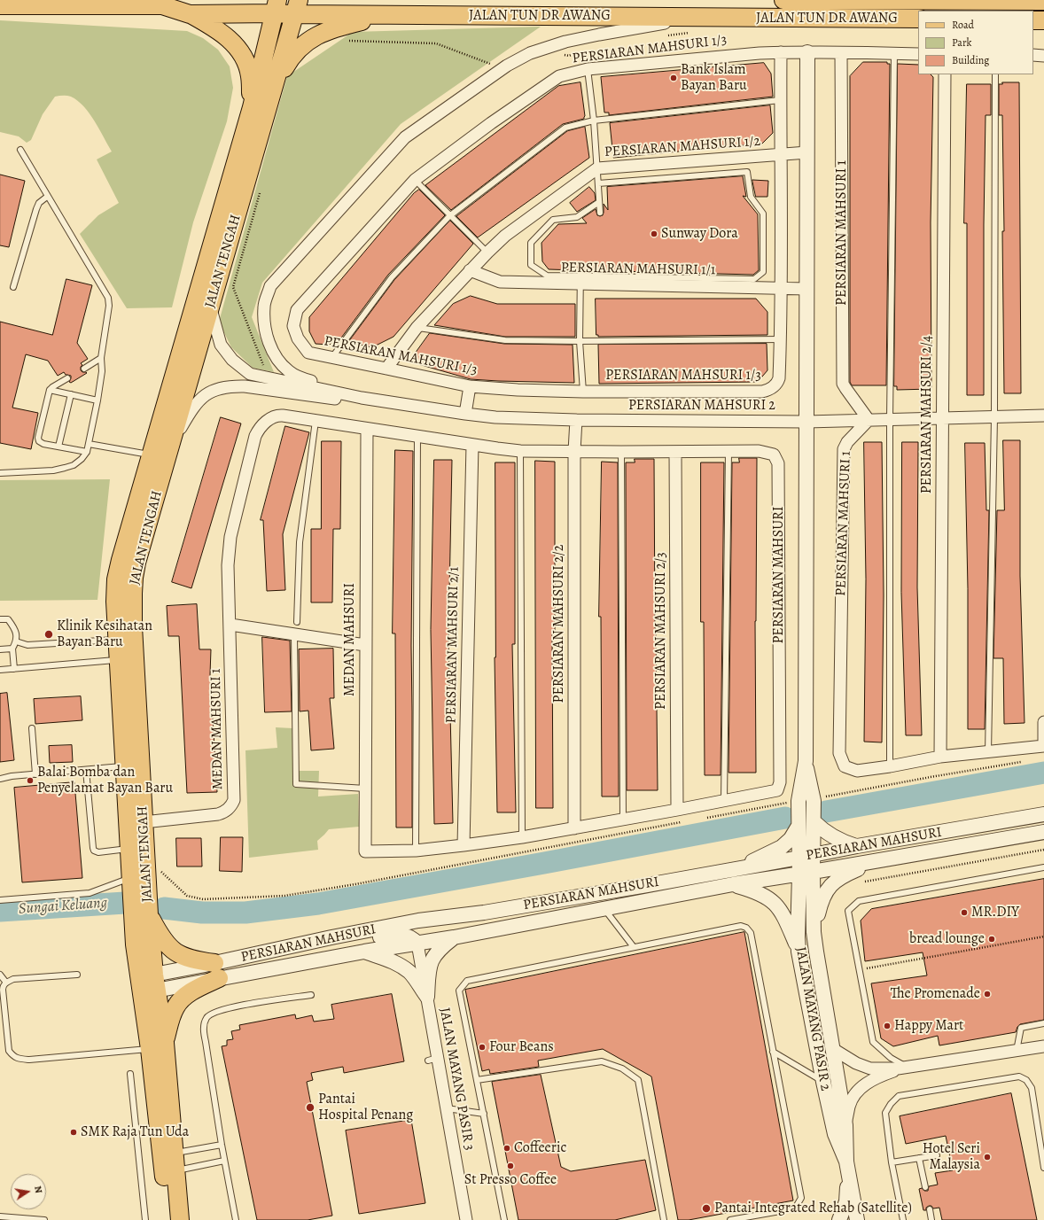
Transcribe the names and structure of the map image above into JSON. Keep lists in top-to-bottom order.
{
  "streets": {
    "main road": ["JALAN TUN DR AWANG", "JALAN TENGAH"],
    "street": [
      "PERSIARAN MAHSURI 1/3",
      "PERSIARAN MAHSURI 1/2",
      "PERSIARAN MAHSURI 1",
      "PERSIARAN MAHSURI 1/1",
      "PERSIARAN MAHSURI 2",
      "PERSIARAN MAHSURI 2/4",
      "PERSIARAN MAHSURI",
      "PERSIARAN MAHSURI 2/2",
      "PERSIARAN MAHSURI 2/3",
      "MEDAN MAHSURI",
      "PERSIARAN MAHSURI 2/1",
      "MEDAN MAHSURI 1",
      "JALAN MAYANG PASIR 2",
      "JALAN MAYANG PASIR 3"
    ]
  },
  "crossings": [
    ["JALAN TUN DR AWANG", "JALAN TENGAH"],
    ["PERSIARAN MAHSURI 1/3", "PERSIARAN MAHSURI 1/2"],
    ["PERSIARAN MAHSURI 1/3", "PERSIARAN MAHSURI 1/1"],
    ["PERSIARAN MAHSURI 1/2", "PERSIARAN MAHSURI 1/1"],
    ["PERSIARAN MAHSURI 1", "PERSIARAN MAHSURI 2"],
    ["PERSIARAN MAHSURI 1", "PERSIARAN MAHSURI 2/4"],
    ["JALAN TENGAH", "PERSIARAN MAHSURI"],
    ["JALAN TENGAH", "MEDAN MAHSURI 1"],
    ["PERSIARAN MAHSURI 2", "PERSIARAN MAHSURI 2/4"],
    ["PERSIARAN MAHSURI 2", "PERSIARAN MAHSURI 2/2"],
    ["PERSIARAN MAHSURI", "JALAN MAYANG PASIR 2"],
    ["PERSIARAN MAHSURI", "JALAN MAYANG PASIR 3"]
  ],
  "water": ["Sungai Keluang"],
  "places": [
    "Bank Islam Bayan Baru",
    "Sunway Dora",
    "Klinik Kesihatan Bayan Baru",
    "Balai Bomba dan Penyelamat Bayan Baru",
    "MR.DIY",
    "bread lounge",
    "The Promenade",
    "Happy Mart",
    "Four Beans",
    "Pantai Hospital Penang",
    "SMK Raja Tun Uda",
    "Coffeeric",
    "Hotel Seri Malaysia",
    "St Presso Coffee",
    "Pantai Integrated Rehab (Satellite)"
  ],
  "legend": ["Road", "Park", "Building"],
  "north": "right"
}
